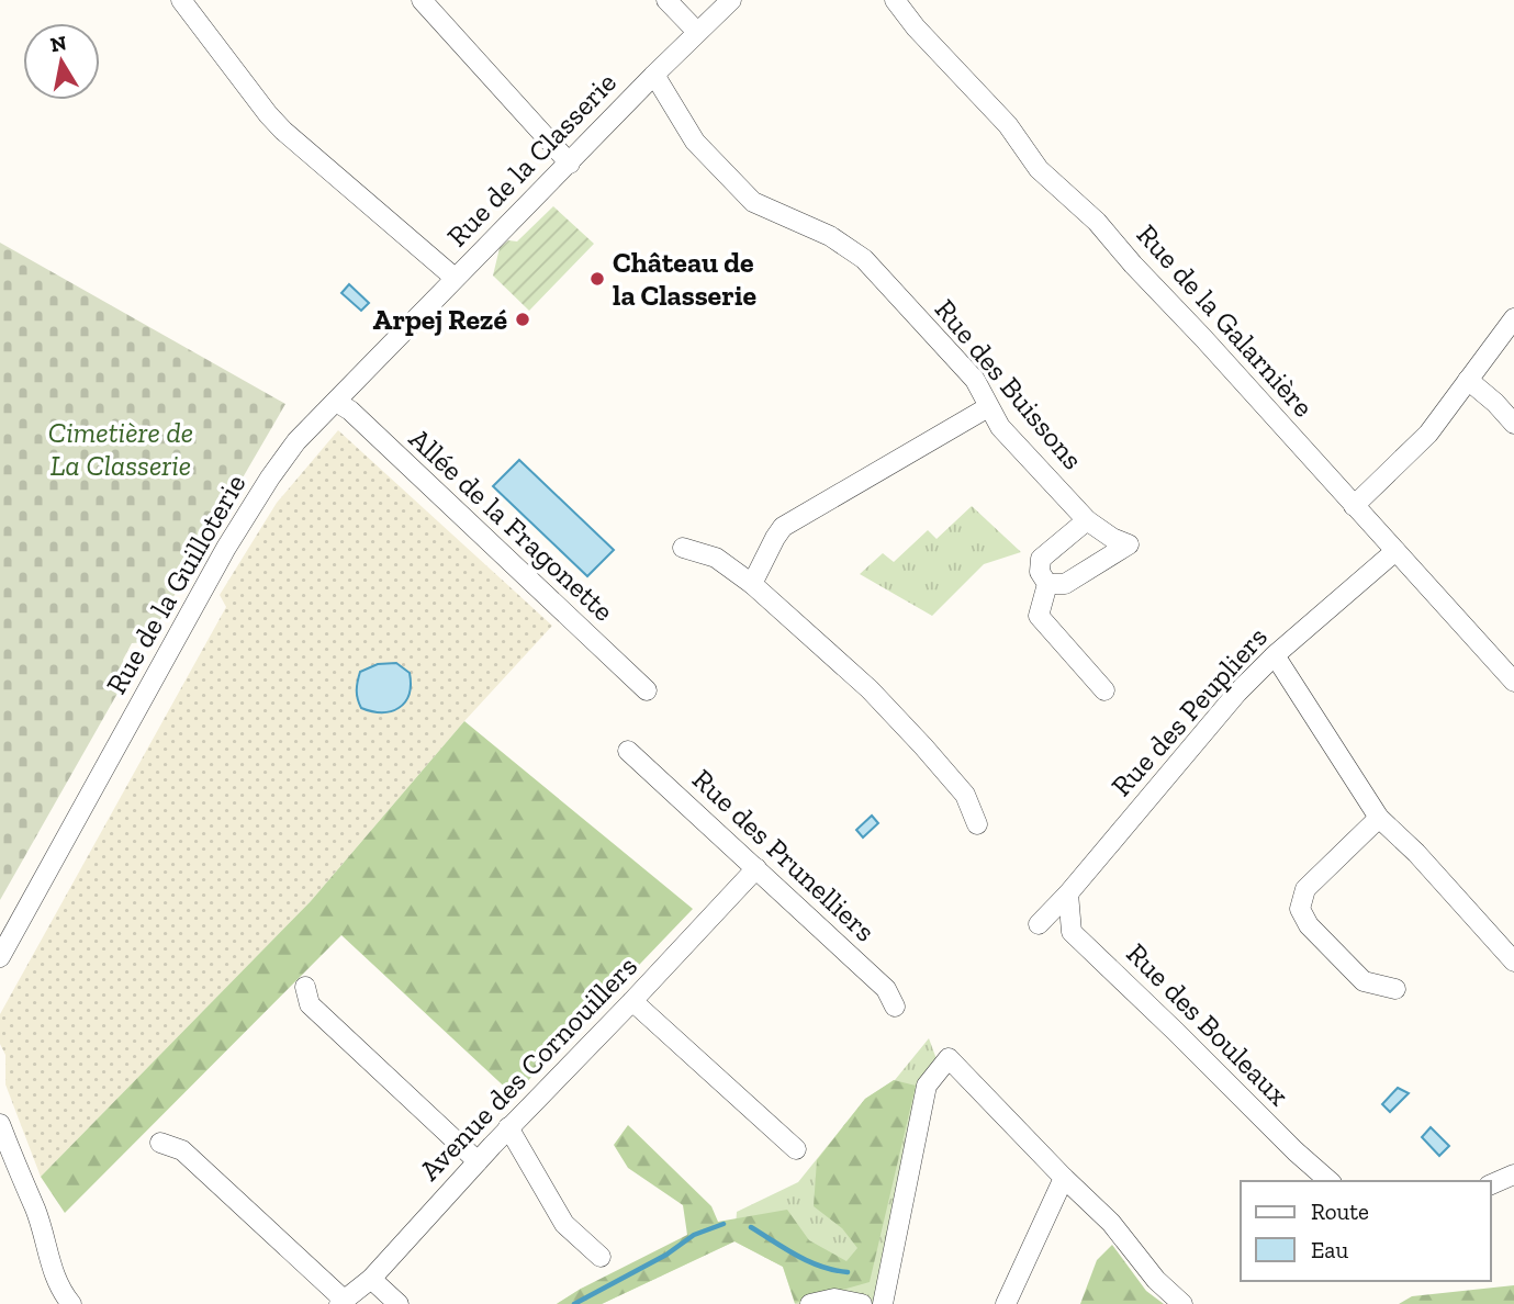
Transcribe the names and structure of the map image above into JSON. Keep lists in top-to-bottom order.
{
  "streets": {
    "street": [
      "Rue de la Classerie",
      "Rue de la Galarnière",
      "Rue des Buissons",
      "Allée de la Fragonette",
      "Rue de la Guilloterie",
      "Rue des Peupliers",
      "Rue des Prunelliers",
      "Rue des Bouleaux",
      "Avenue des Cornouillers"
    ]
  },
  "crossings": [
    ["Rue de la Classerie", "Rue des Buissons"],
    ["Rue de la Classerie", "Rue de la Guilloterie"],
    ["Rue de la Galarnière", "Rue des Peupliers"],
    ["Allée de la Fragonette", "Rue de la Guilloterie"],
    ["Rue des Peupliers", "Rue des Bouleaux"],
    ["Rue des Prunelliers", "Avenue des Cornouillers"]
  ],
  "parks": ["Cimetière de La Classerie"],
  "places": ["Château de la Classerie", "Arpej Rezé"],
  "legend": ["Route", "Eau"],
  "north": "top"
}
